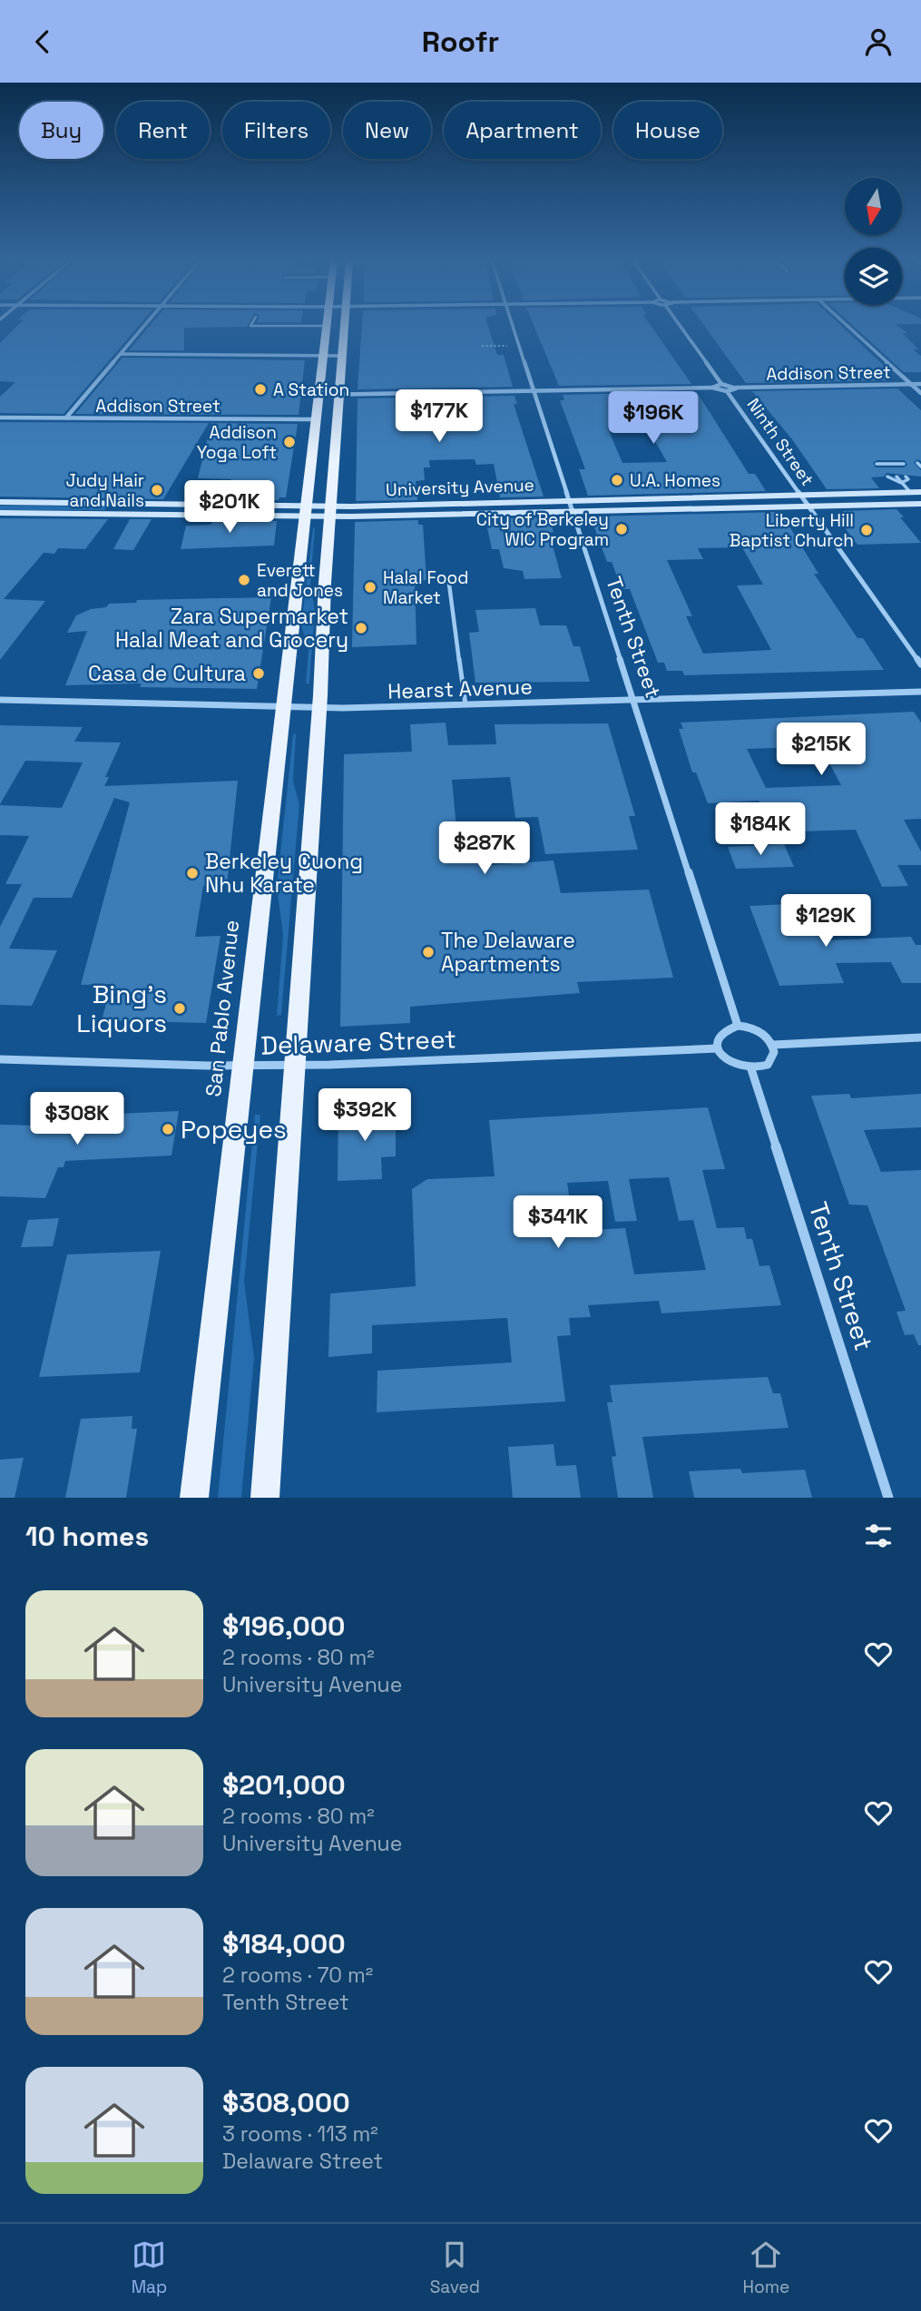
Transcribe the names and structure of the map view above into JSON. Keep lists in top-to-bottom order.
{
  "streets": {
    "main road": ["University Avenue", "San Pablo Avenue"],
    "street": [
      "Addison Street",
      "Ninth Street",
      "Tenth Street",
      "Hearst Avenue",
      "Delaware Street"
    ]
  },
  "crossings": [
    ["Addison Street", "San Pablo Avenue"],
    ["Ninth Street", "University Avenue"],
    ["University Avenue", "Tenth Street"],
    ["University Avenue", "San Pablo Avenue"],
    ["Tenth Street", "Hearst Avenue"],
    ["Tenth Street", "Delaware Street"],
    ["Hearst Avenue", "San Pablo Avenue"],
    ["San Pablo Avenue", "Delaware Street"]
  ],
  "places": [
    "A Station",
    "Addison Yoga Loft",
    "U.A. Homes",
    "Judy Hair and Nails",
    "City of Berkeley WIC Program",
    "Liberty Hill Baptist Church",
    "Everett and Jones",
    "Halal Food Market",
    "Zara Supermarket Halal Meat and Grocery",
    "Casa de Cultura",
    "Berkeley Cuong Nhu Karate",
    "The Delaware Apartments",
    "Bing's Liquors",
    "Popeyes"
  ],
  "north": "bottom",
  "page": {
    "header": "Roofr",
    "chip": [
      "Buy",
      "Rent",
      "Filters",
      "New",
      "Apartment",
      "House"
    ],
    "price": [
      "$177K",
      "$196K",
      "$201K",
      "$215K",
      "$184K",
      "$287K",
      "$129K",
      "$392K",
      "$308K",
      "$341K"
    ],
    "heading": "10 homes",
    "list": [
      {
        "name": "$196,000",
        "note": "2 rooms · 80 m² · University Avenue"
      },
      {
        "name": "$201,000",
        "note": "2 rooms · 80 m² · University Avenue"
      },
      {
        "name": "$184,000",
        "note": "2 rooms · 70 m² · Tenth Street"
      },
      {
        "name": "$308,000",
        "note": "3 rooms · 113 m² · Delaware Street"
      }
    ],
    "tabs": ["Map", "Saved", "Home"]
  }
}
